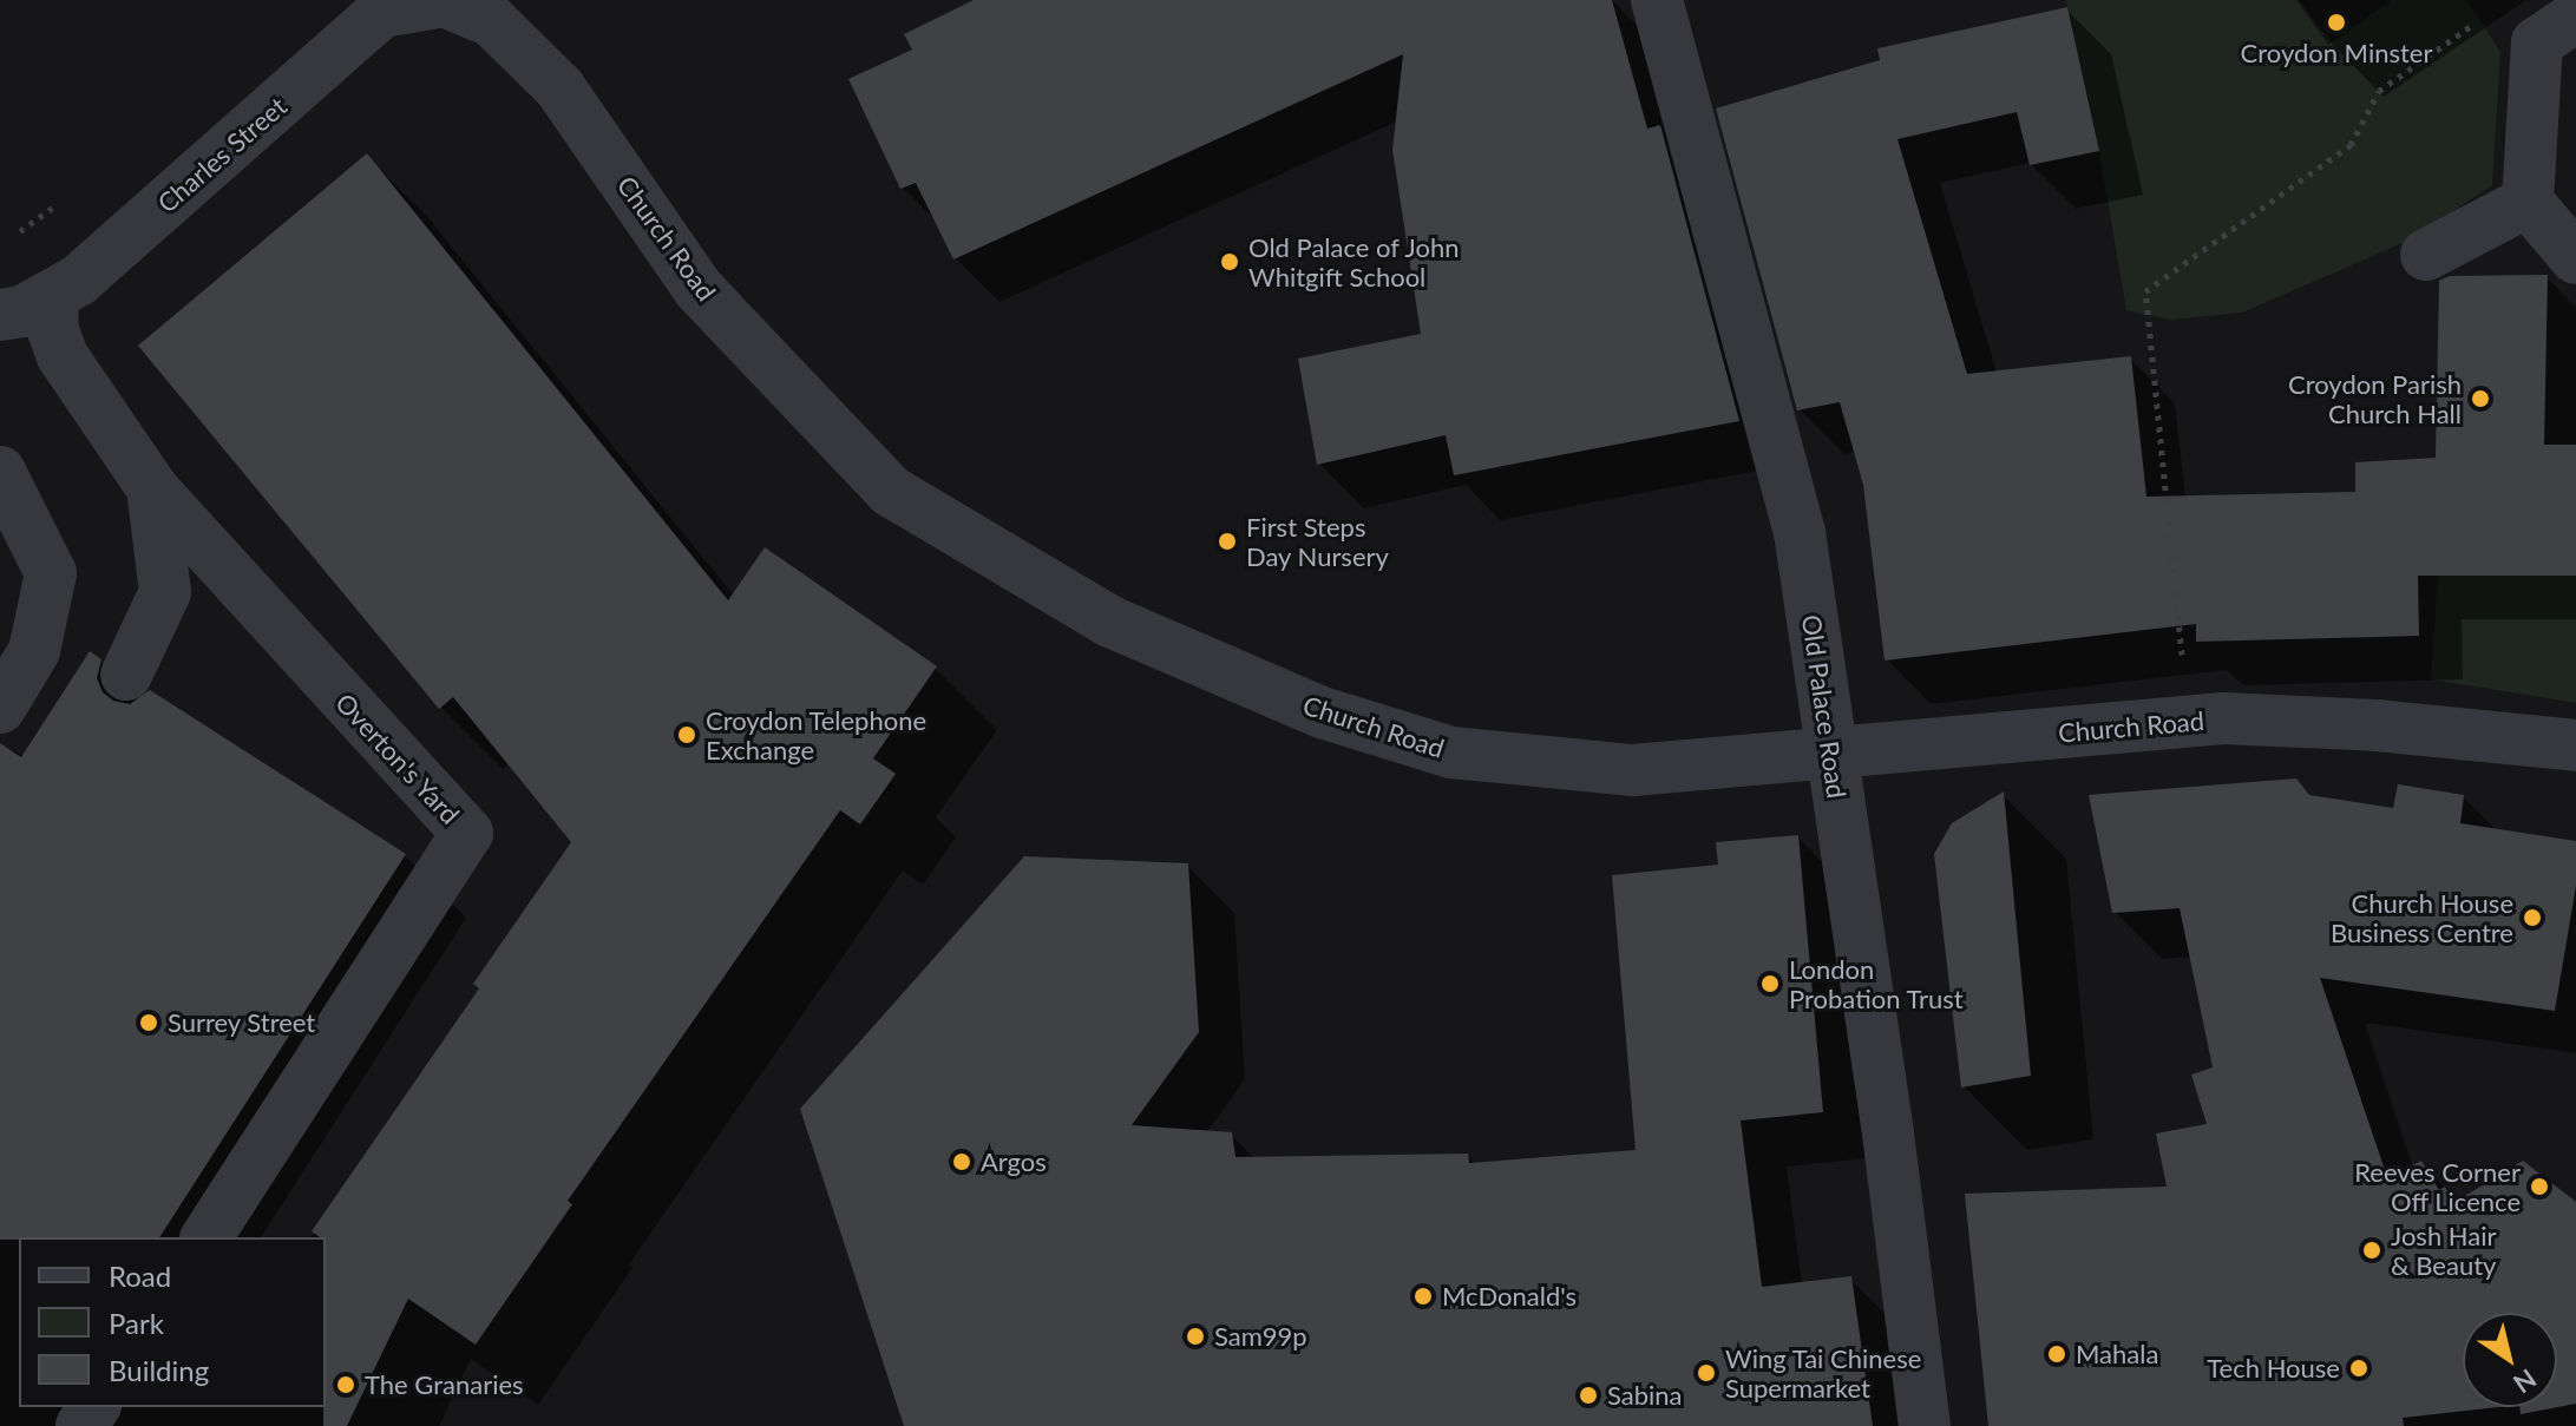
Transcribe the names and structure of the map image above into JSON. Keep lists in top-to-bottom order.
{
  "streets": {
    "street": [
      "Charles Street",
      "Church Road",
      "Old Palace Road",
      "Overton's Yard"
    ]
  },
  "crossings": [
    ["Charles Street", "Church Road"],
    ["Charles Street", "Overton's Yard"],
    ["Church Road", "Old Palace Road"]
  ],
  "places": [
    "Croydon Minster",
    "Old Palace of John Whitgift School",
    "Croydon Parish Church Hall",
    "First Steps Day Nursery",
    "Croydon Telephone Exchange",
    "Church House Business Centre",
    "London Probation Trust",
    "Surrey Street",
    "Argos",
    "Reeves Corner Off Licence",
    "Josh Hair & Beauty",
    "McDonald's",
    "Sam99p",
    "Mahala",
    "Tech House",
    "Wing Tai Chinese Supermarket",
    "The Granaries",
    "Sabina"
  ],
  "legend": ["Road", "Park", "Building"],
  "north": "bottom right"
}
